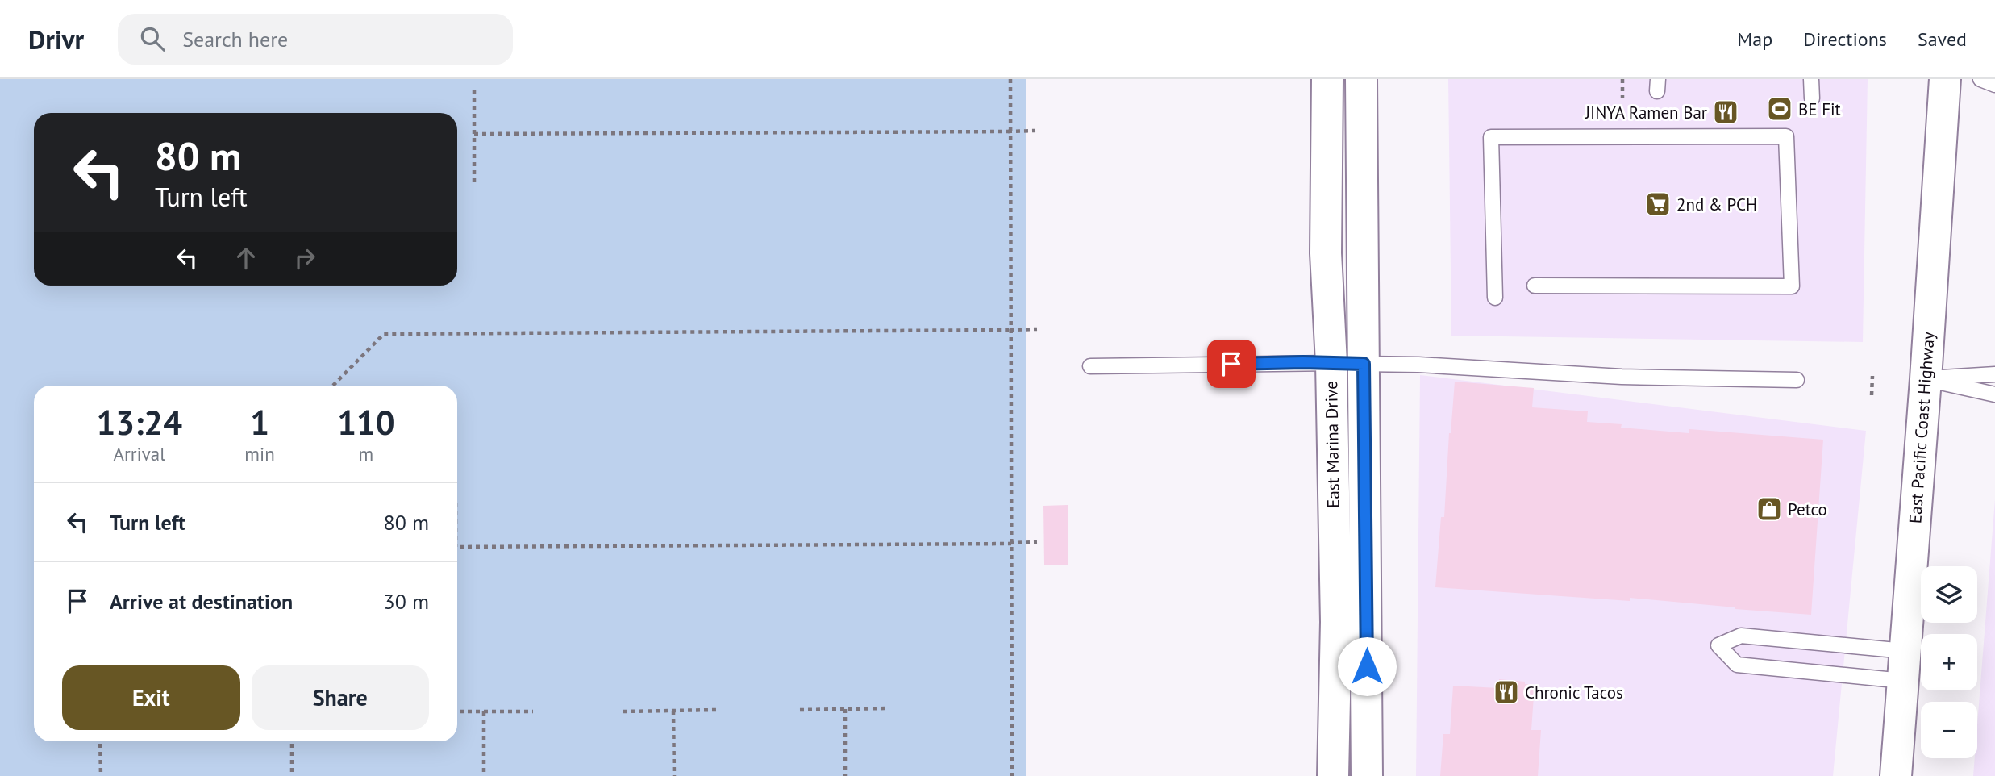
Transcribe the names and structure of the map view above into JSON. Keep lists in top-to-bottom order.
{
  "streets": {
    "main road": ["East Pacific Coast Highway", "East Marina Drive"]
  },
  "places": {
    "sports": ["BE Fit"],
    "restaurant": ["JINYA Ramen Bar", "Chronic Tacos"],
    "supermarket": ["2nd & PCH"],
    "shop": ["Petco"]
  },
  "page": {
    "header": "Drivr",
    "search": "Search here",
    "nav": ["Map", "Directions", "Saved"],
    "turn": ["80 m", "Turn left"],
    "eta": [
      "13:24",
      "Arrival",
      "1",
      "min",
      "110",
      "m"
    ],
    "list": [
      {
        "name": "Turn left",
        "value": "80 m"
      },
      {
        "name": "Arrive at destination",
        "value": "30 m"
      }
    ],
    "map_buttons": ["+", "−"],
    "buttons": ["Exit", "Share"]
  }
}
